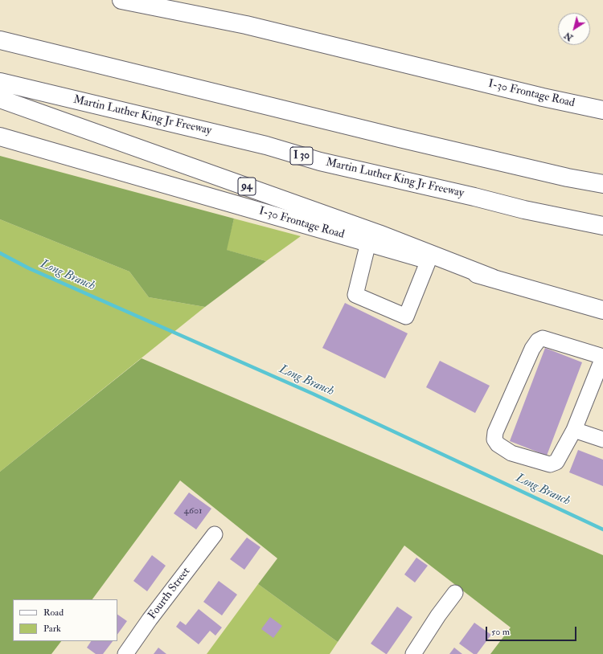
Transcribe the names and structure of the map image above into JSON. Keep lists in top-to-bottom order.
{
  "streets": {
    "main road": [
      "I-30 Frontage Road",
      "Martin Luther King Jr Freeway",
      "I 30",
      "94"
    ],
    "street": ["Fourth Street"]
  },
  "crossings": [
    ["I-30 Frontage Road", "94"]
  ],
  "water": ["Long Branch"],
  "house_numbers": ["4601"],
  "legend": ["Road", "Park"],
  "scale_bar": "50 m",
  "north": "bottom left"
}
